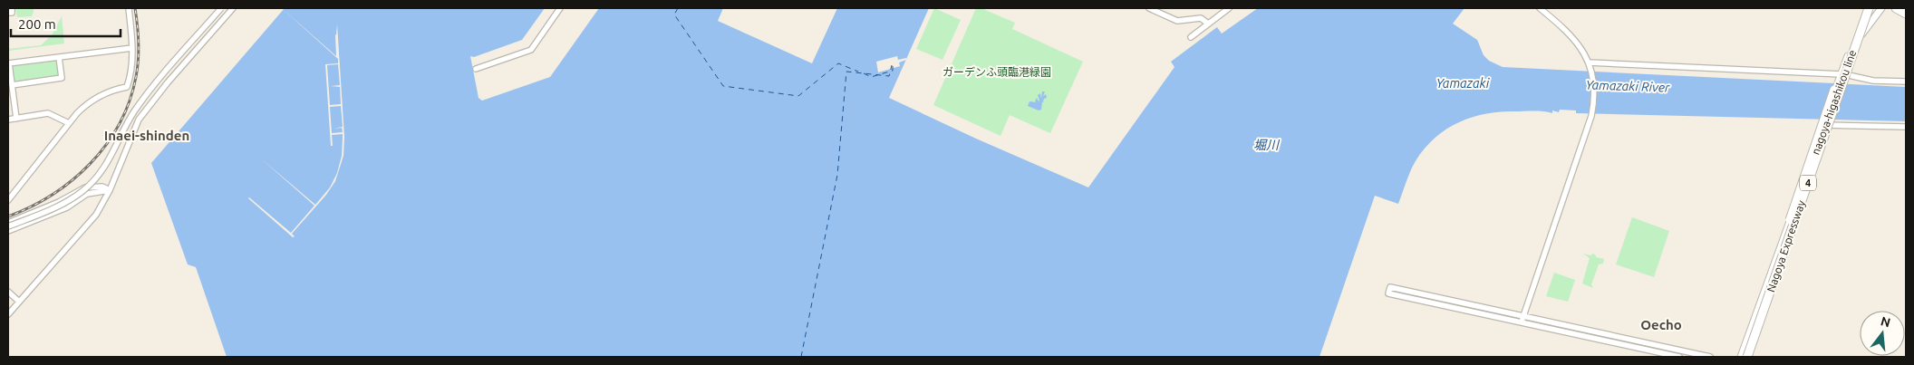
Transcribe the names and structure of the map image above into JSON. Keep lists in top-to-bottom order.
{
  "streets": {
    "highway": ["4", "Nagoya Expressway"],
    "main road": ["nagoya-higashikou line"]
  },
  "crossings": [
    ["nagoya-higashikou line", "Nagoya Expressway"]
  ],
  "districts": ["Inaei-shinden", "Oecho"],
  "water": ["Yamazaki", "Yamazaki River", "堀川"],
  "parks": ["ガーデンふ頭臨港緑園"],
  "scale_bar": "200 m",
  "north": "top"
}
